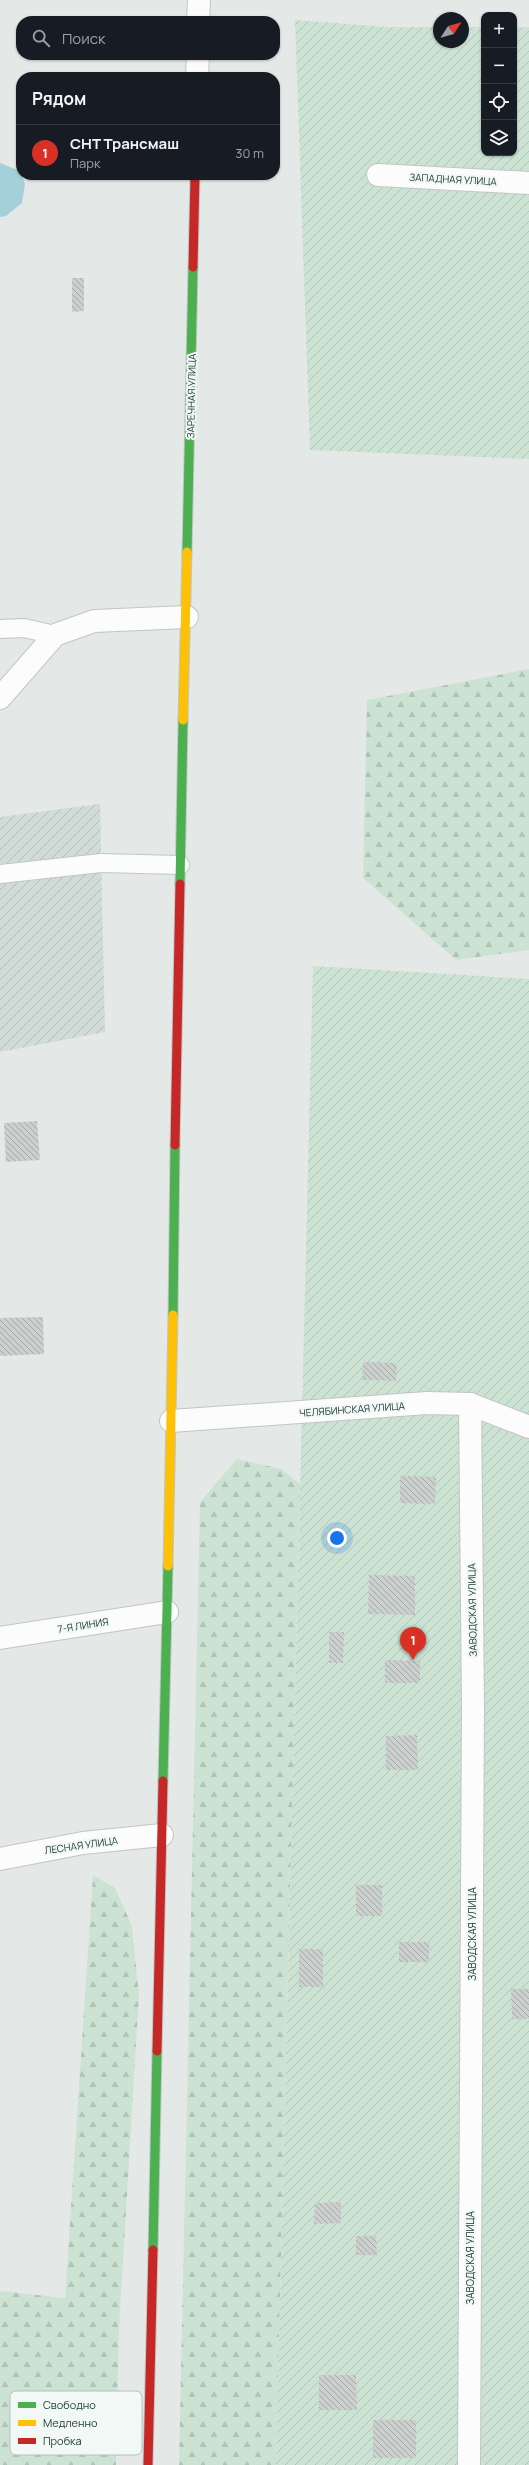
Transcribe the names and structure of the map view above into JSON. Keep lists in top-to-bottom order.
{
  "streets": {
    "street": [
      "ЗАПАДНАЯ УЛИЦА",
      "ЗАРЕЧНАЯ УЛИЦА",
      "ЧЕЛЯБИНСКАЯ УЛИЦА",
      "ЗАВОДСКАЯ УЛИЦА",
      "7-Я ЛИНИЯ",
      "ЛЕСНАЯ УЛИЦА"
    ]
  },
  "crossings": [
    ["ЗАРЕЧНАЯ УЛИЦА", "ЧЕЛЯБИНСКАЯ УЛИЦА"],
    ["ЗАРЕЧНАЯ УЛИЦА", "7-Я ЛИНИЯ"],
    ["ЗАРЕЧНАЯ УЛИЦА", "ЛЕСНАЯ УЛИЦА"],
    ["ЧЕЛЯБИНСКАЯ УЛИЦА", "ЗАВОДСКАЯ УЛИЦА"]
  ],
  "legend": ["Свободно", "Медленно", "Пробка"],
  "north": "top right",
  "page": {
    "map_buttons": ["+", "−"],
    "search": "Поиск",
    "heading": "Рядом",
    "list": [
      {
        "mark": "1",
        "name": "СНТ Трансмаш",
        "note": "Парк",
        "value": "30 m"
      }
    ],
    "pins": "1"
  }
}
